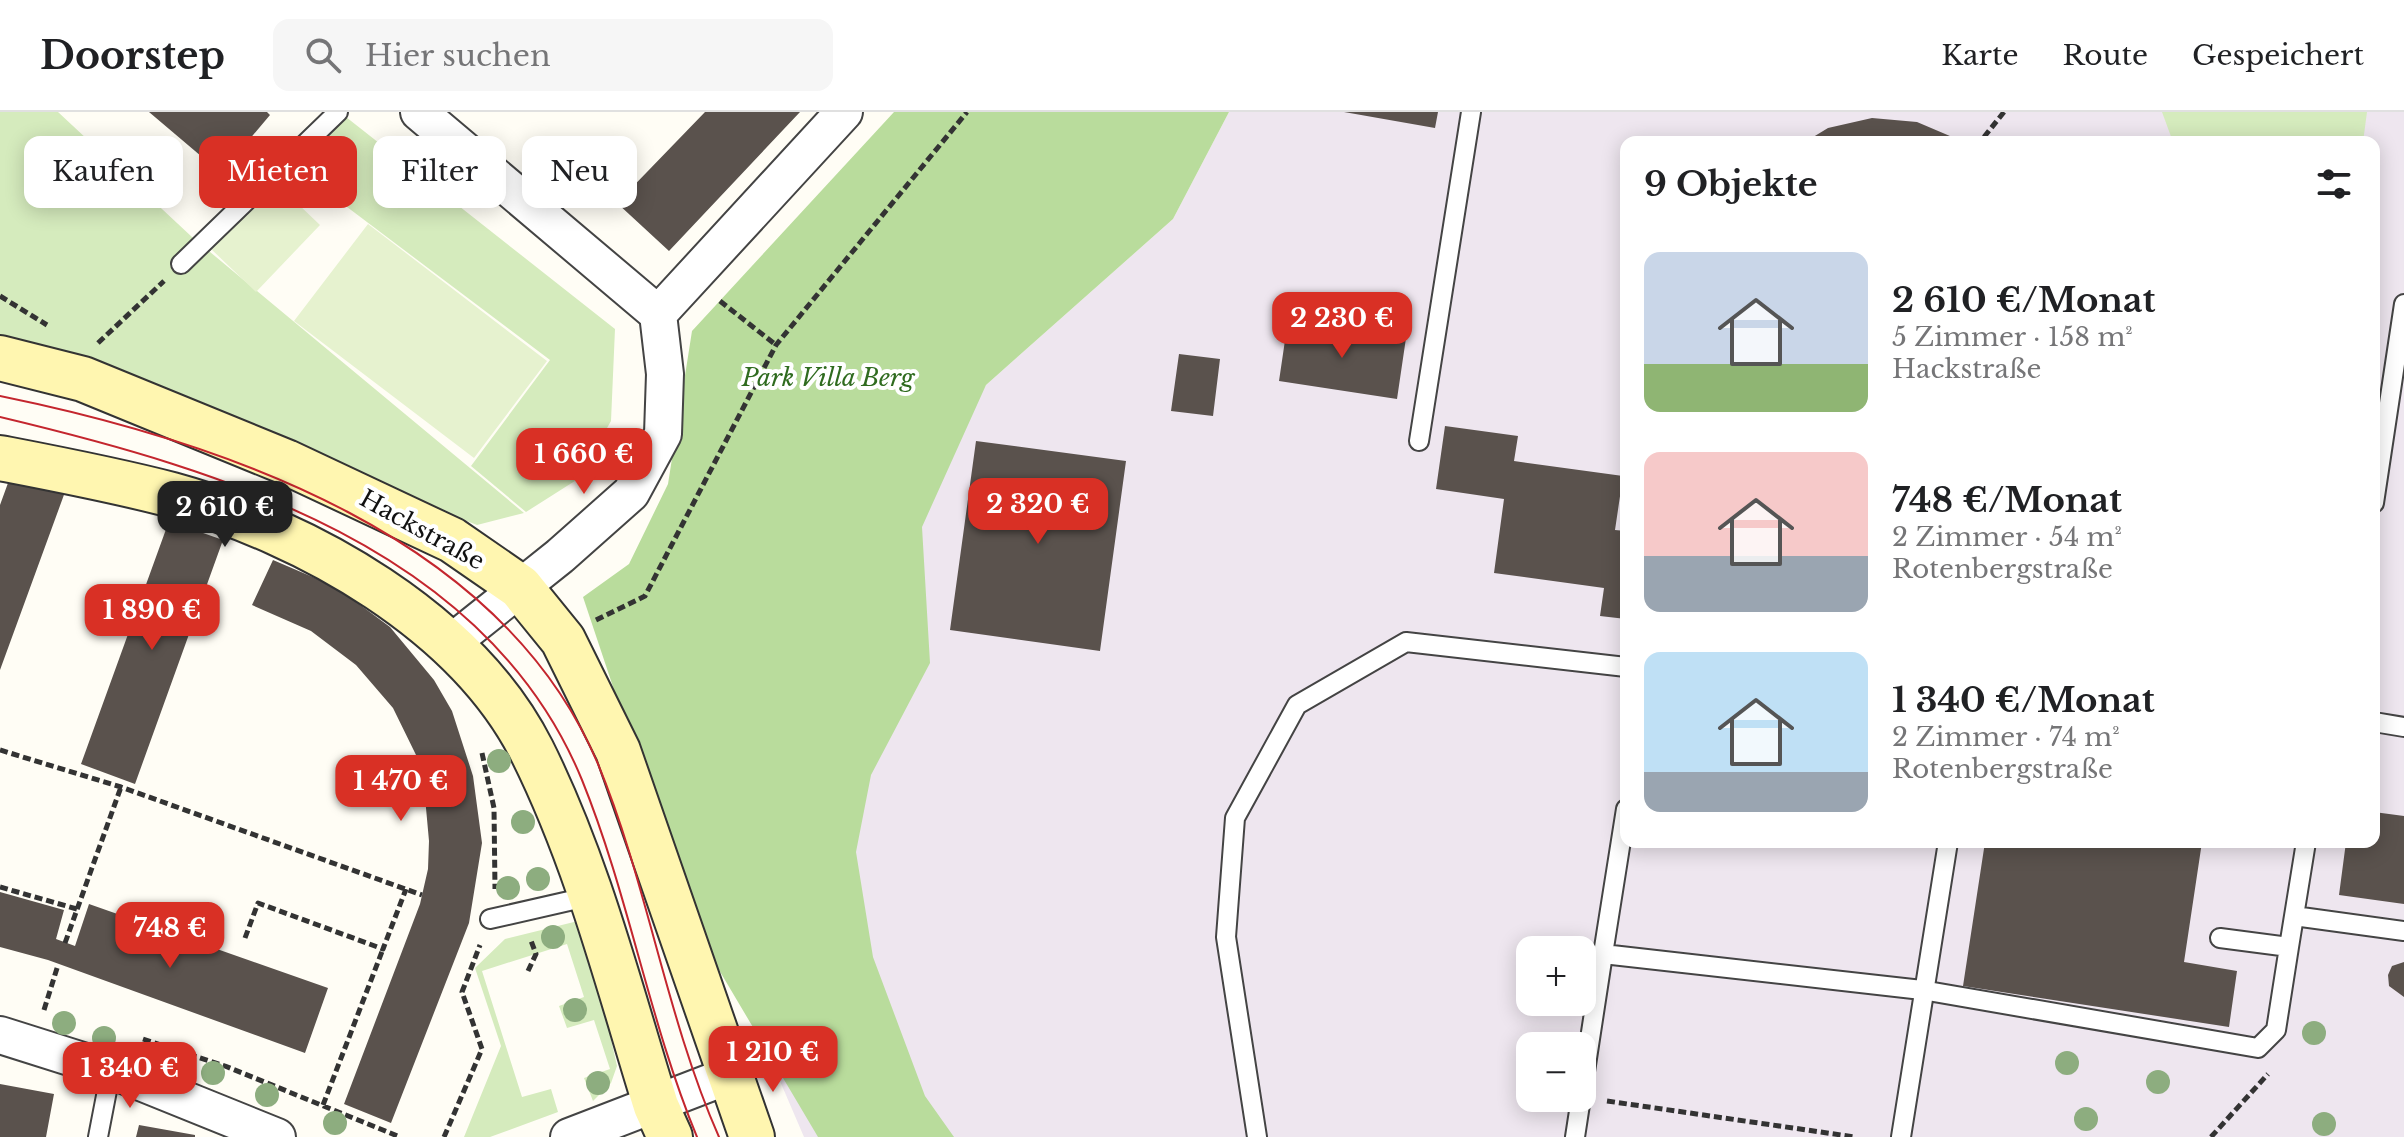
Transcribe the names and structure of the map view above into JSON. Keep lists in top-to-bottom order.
{
  "streets": {
    "main road": ["Hackstraße"]
  },
  "parks": ["Park Villa Berg"],
  "page": {
    "header": "Doorstep",
    "search": "Hier suchen",
    "nav": ["Karte", "Route", "Gespeichert"],
    "chip": [
      "Kaufen",
      "Mieten",
      "Filter",
      "Neu"
    ],
    "heading": "9 Objekte",
    "list": [
      {
        "name": "2 610 €/Monat",
        "note": "5 Zimmer · 158 m² · Hackstraße"
      },
      {
        "name": "748 €/Monat",
        "note": "2 Zimmer · 54 m² · Rotenbergstraße"
      },
      {
        "name": "1 340 €/Monat",
        "note": "2 Zimmer · 74 m² · Rotenbergstraße"
      }
    ],
    "price": [
      "2 230 €",
      "1 660 €",
      "2 320 €",
      "2 610 €",
      "1 890 €",
      "1 470 €",
      "748 €",
      "1 210 €",
      "1 340 €"
    ],
    "map_buttons": ["+", "−"]
  }
}
